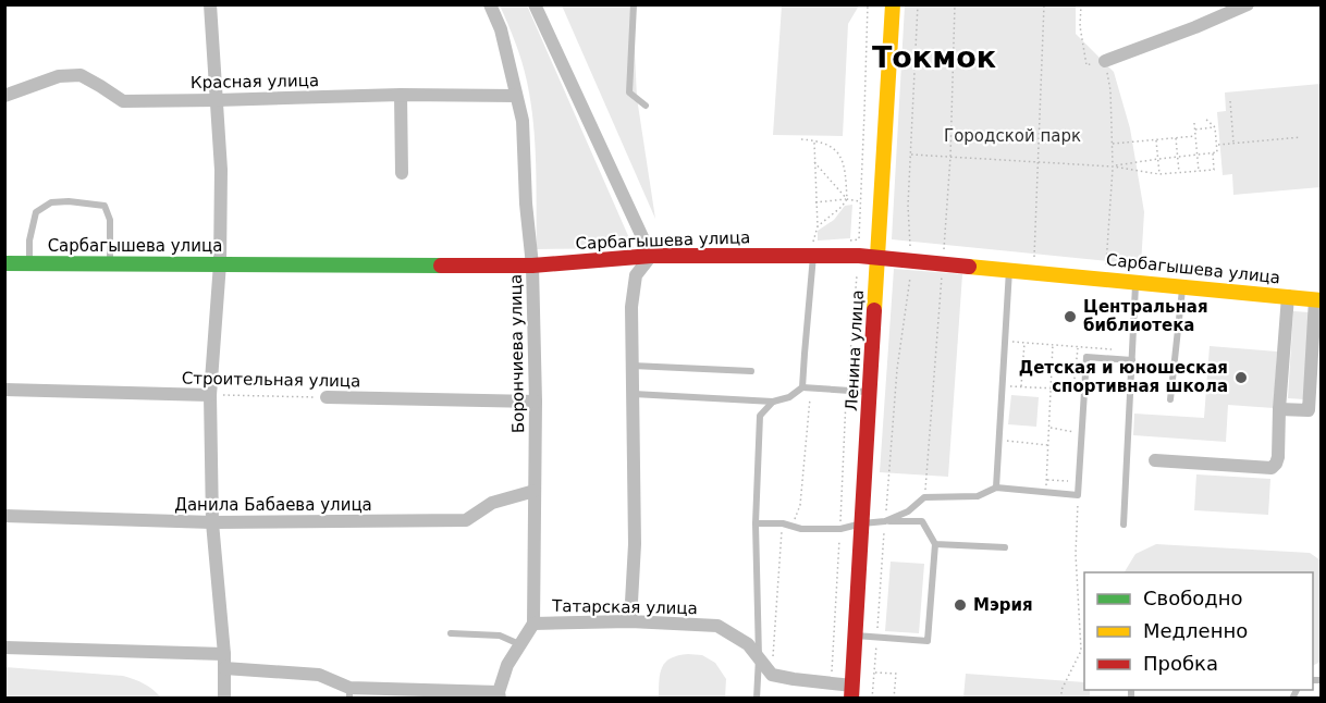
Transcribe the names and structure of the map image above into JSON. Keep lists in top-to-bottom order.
{
  "streets": {
    "street": [
      "Красная улица",
      "Сарбагышева улица",
      "Ленина улица",
      "Борончиева улица",
      "Строительная улица",
      "Данила Бабаева улица",
      "Татарская улица"
    ]
  },
  "crossings": [
    ["Красная улица", "Борончиева улица"],
    ["Сарбагышева улица", "Ленина улица"],
    ["Сарбагышева улица", "Борончиева улица"],
    ["Борончиева улица", "Строительная улица"],
    ["Борончиева улица", "Данила Бабаева улица"],
    ["Борончиева улица", "Татарская улица"]
  ],
  "districts": ["Токмок"],
  "parks": ["Городской парк"],
  "places": ["Центральная библиотека", "Детская и юношеская спортивная школа", "Мэрия"],
  "legend": ["Свободно", "Медленно", "Пробка"]
}
